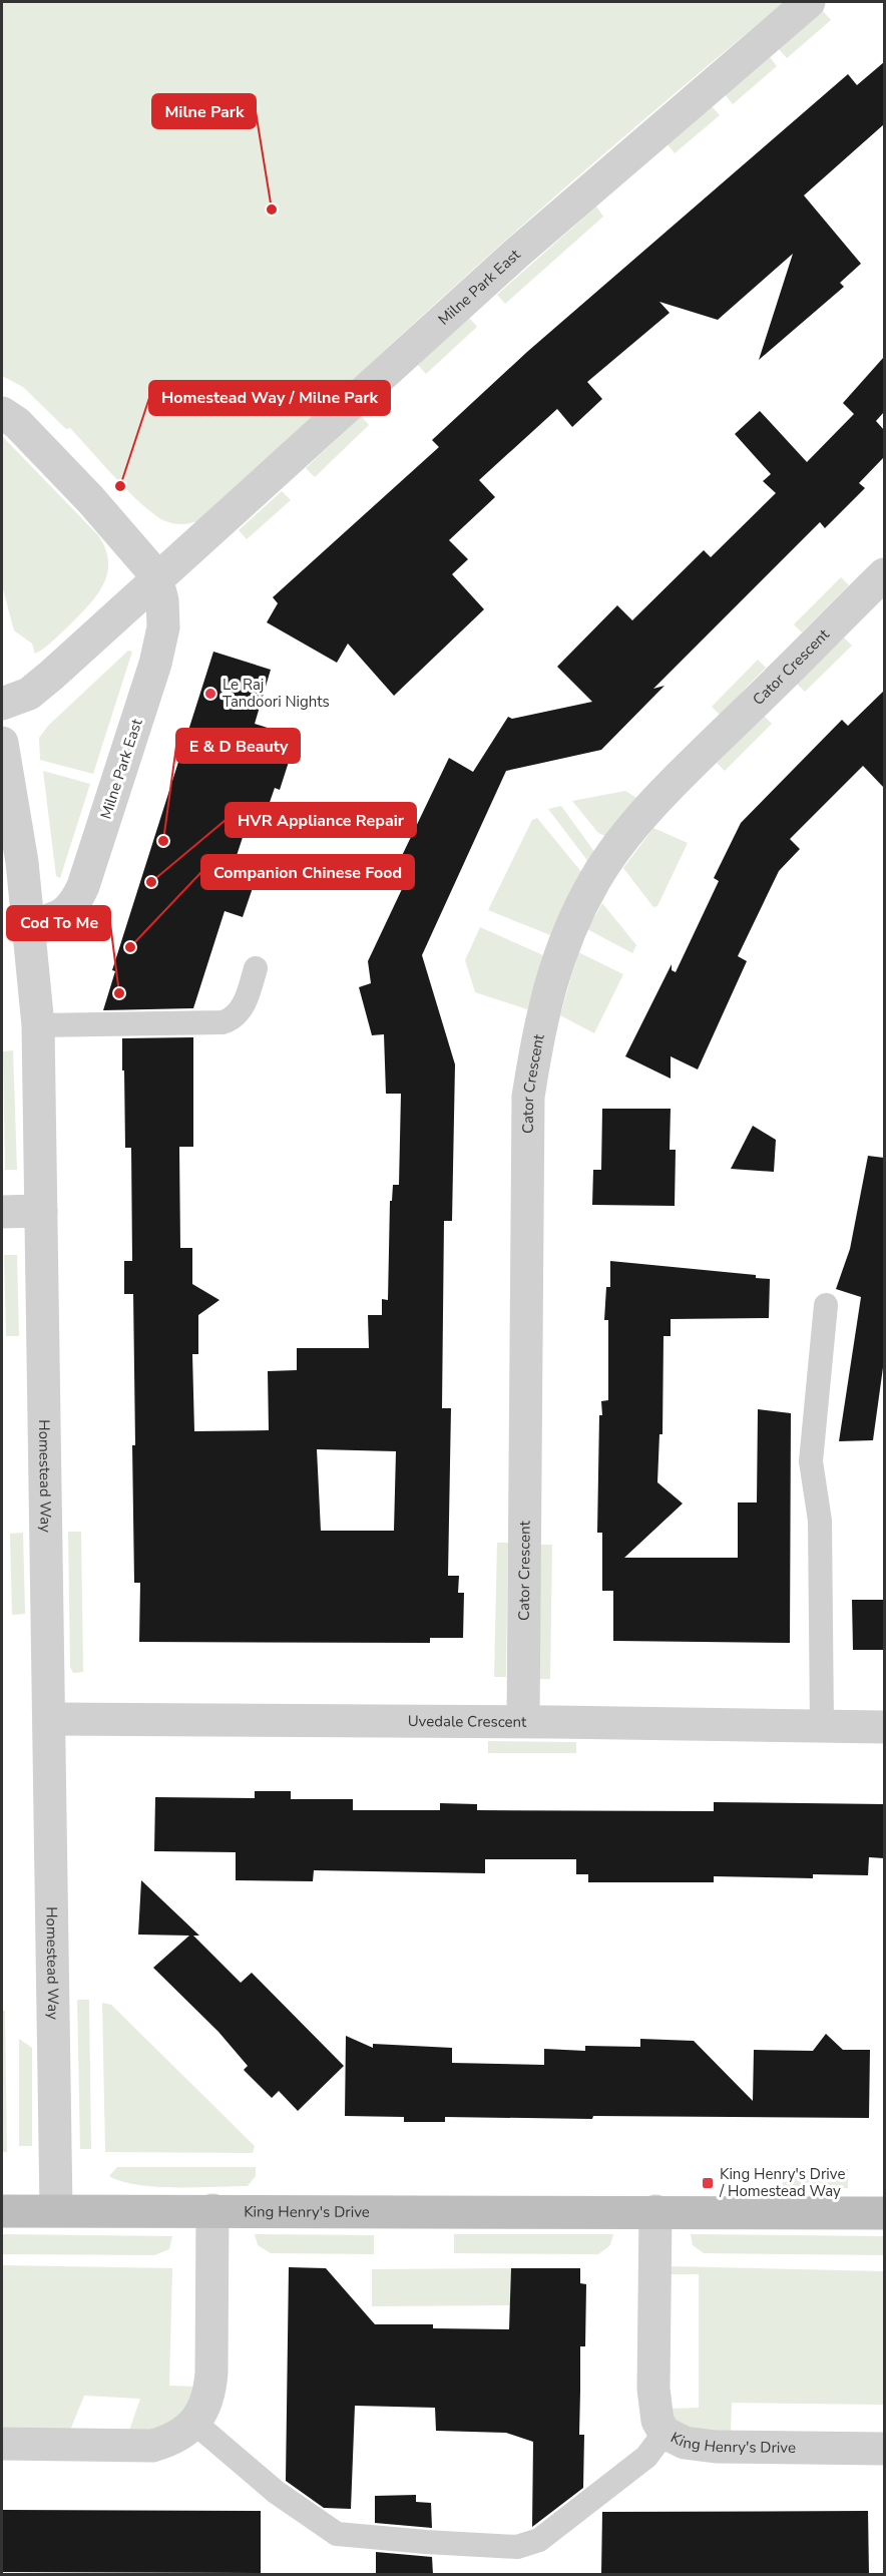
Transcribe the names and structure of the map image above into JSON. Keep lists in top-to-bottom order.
{
  "streets": {
    "street": [
      "Milne Park East",
      "Cator Crescent",
      "Homestead Way",
      "Uvedale Crescent",
      "King Henry's Drive"
    ]
  },
  "crossings": [
    ["Milne Park East", "Homestead Way"],
    ["Cator Crescent", "Uvedale Crescent"],
    ["Homestead Way", "Uvedale Crescent"],
    ["Homestead Way", "King Henry's Drive"]
  ],
  "places": {
    "other": [
      "Milne Park",
      "Homestead Way / Milne Park",
      "Le Raj Tandoori Nights",
      "E & D Beauty",
      "HVR Appliance Repair",
      "Companion Chinese Food",
      "Cod To Me"
    ],
    "transit": ["King Henry's Drive / Homestead Way"]
  }
}
